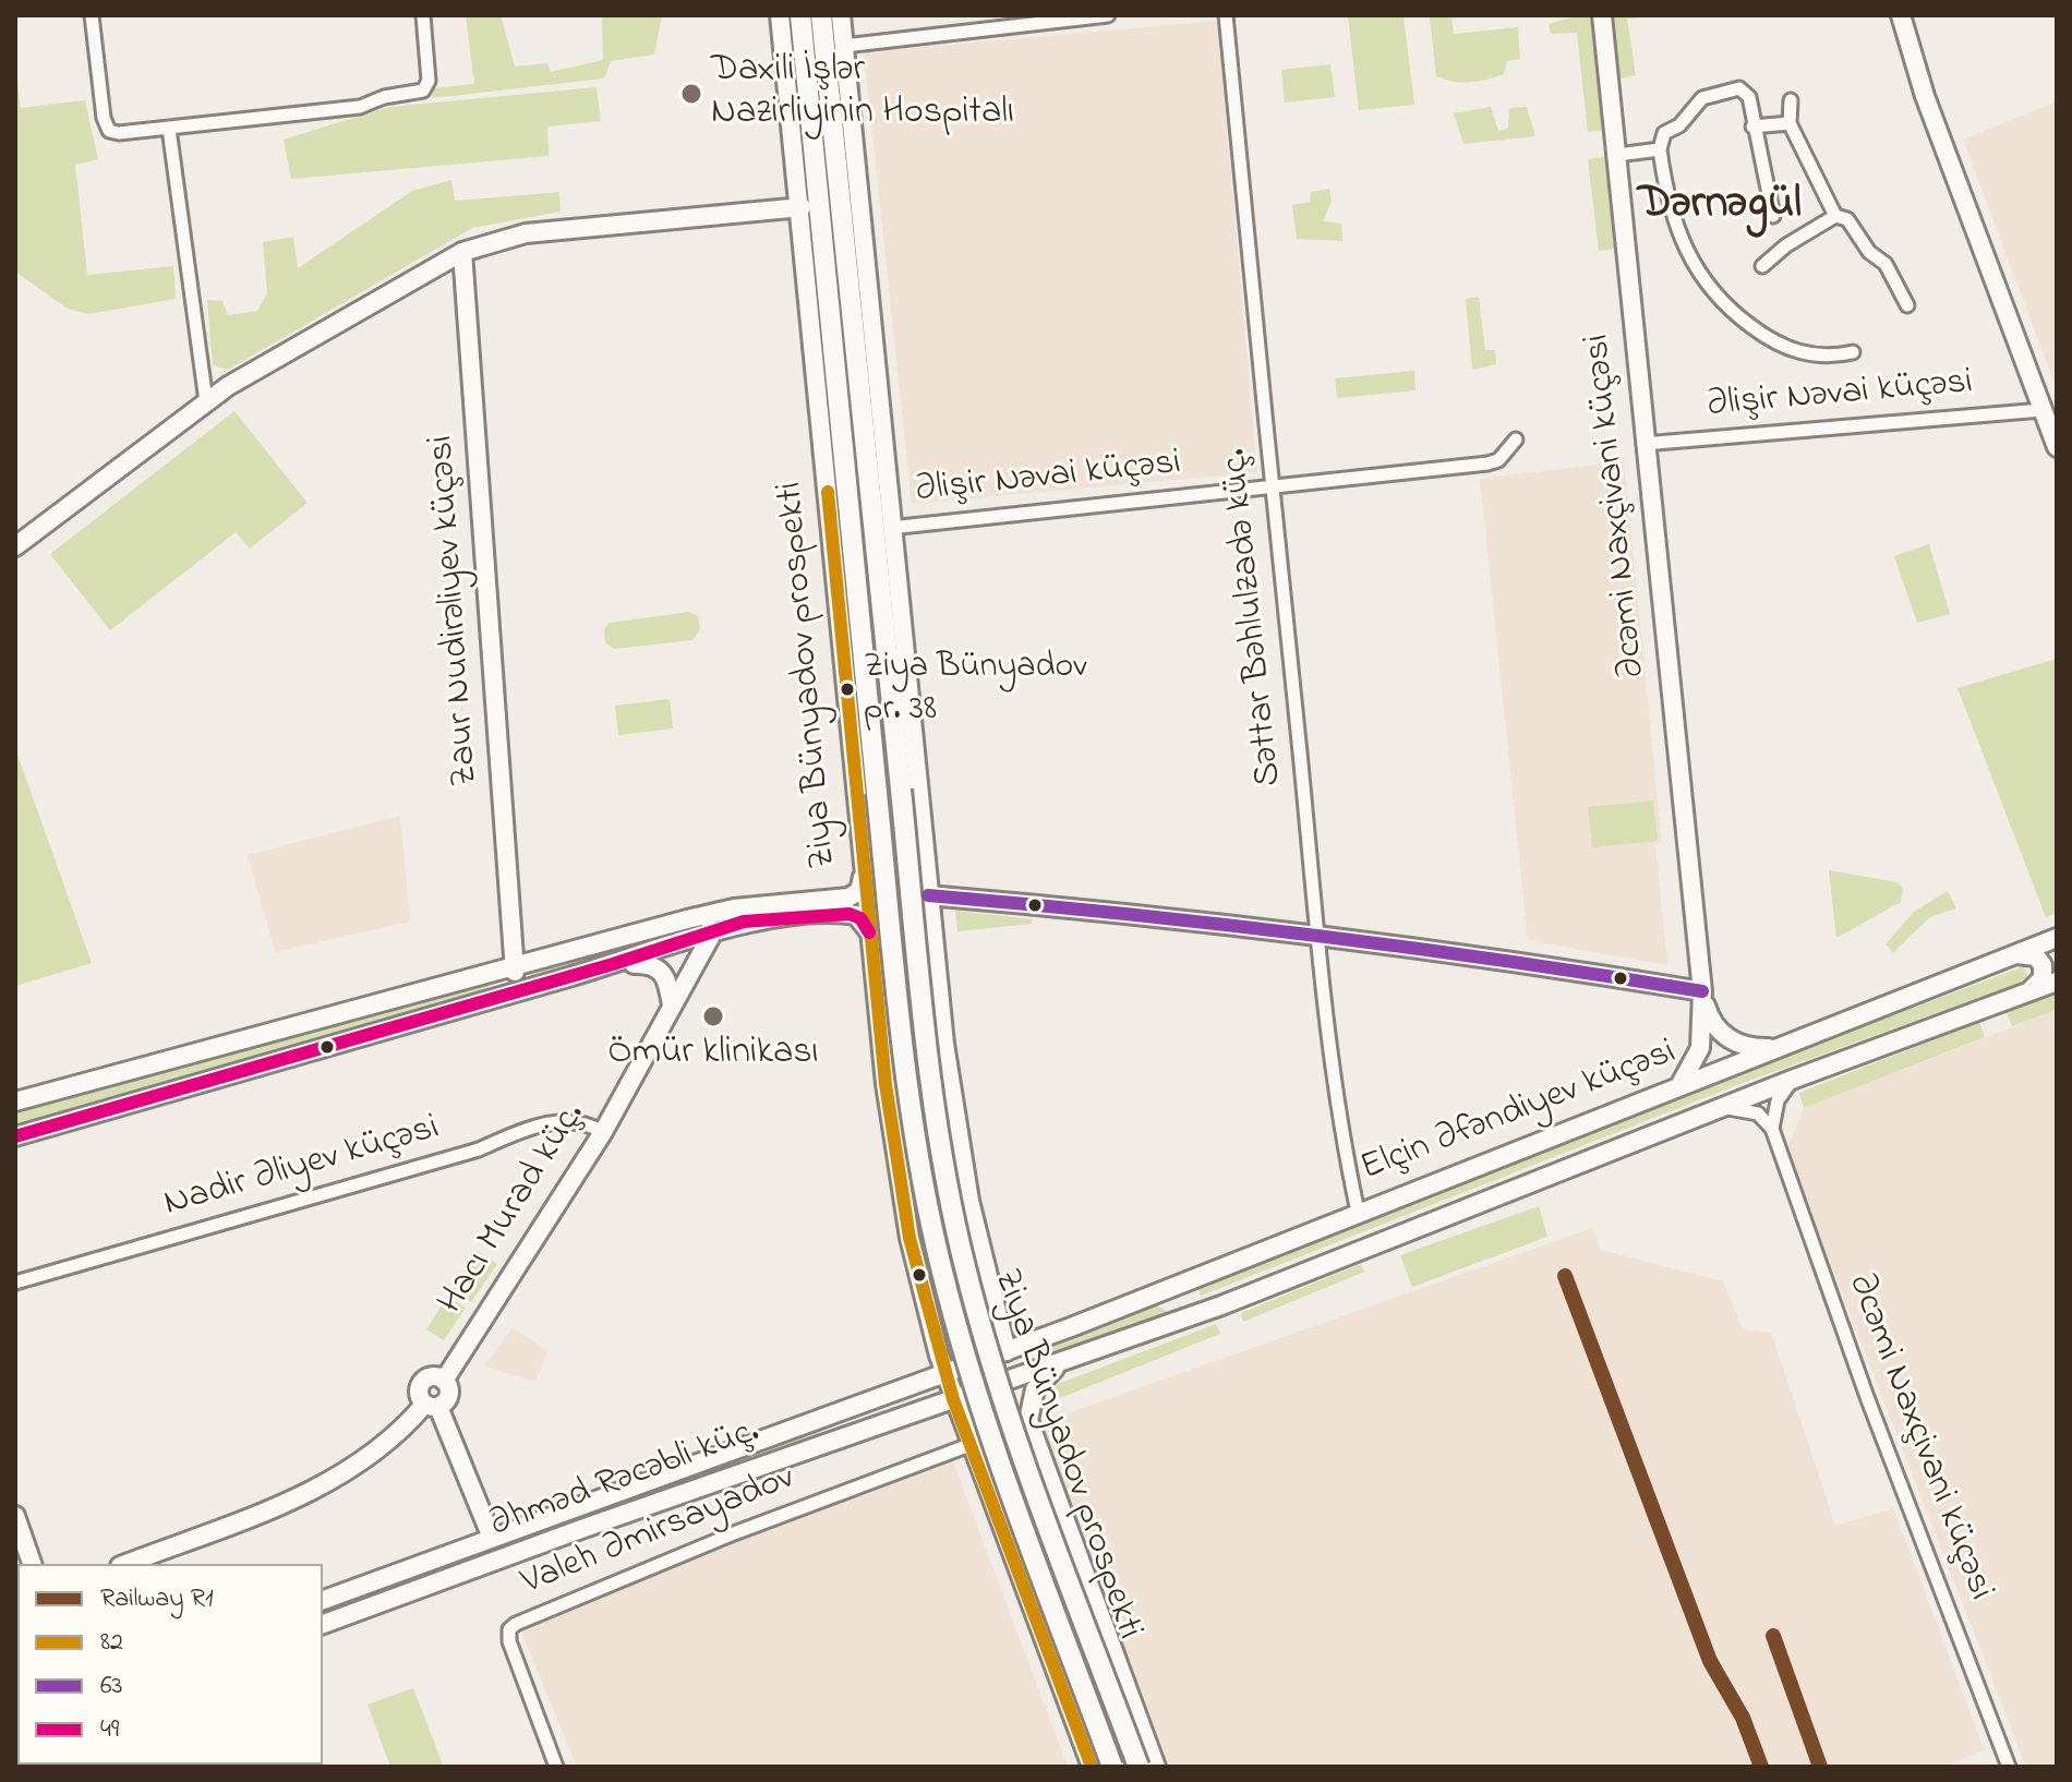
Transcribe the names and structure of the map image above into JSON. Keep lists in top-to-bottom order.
{
  "streets": {
    "main road": [
      "Əcəmi Naxçivani küçəsi",
      "Zaur Nudirəliyev küçəsi",
      "Ziya Bünyadov prospekti",
      "Elçin Əfəndiyev küçəsi",
      "Hacı Murad küç.",
      "Əhməd Rəcəbli küç."
    ],
    "street": [
      "Əlişir Nəvai küçəsi",
      "Səttar Bəhlulzadə küç.",
      "Nadir Əliyev küçəsi",
      "Valeh Əmirsayadov"
    ]
  },
  "crossings": [
    ["Əlişir Nəvai küçəsi", "Əcəmi Naxçivani küçəsi"],
    ["Əlişir Nəvai küçəsi", "Səttar Bəhlulzadə küç."],
    ["Əlişir Nəvai küçəsi", "Ziya Bünyadov prospekti"],
    ["Səttar Bəhlulzadə küç.", "Elçin Əfəndiyev küçəsi"],
    ["Ziya Bünyadov prospekti", "Elçin Əfəndiyev küçəsi"],
    ["Ziya Bünyadov prospekti", "Əhməd Rəcəbli küç."],
    ["Ziya Bünyadov prospekti", "Valeh Əmirsayadov"],
    ["Elçin Əfəndiyev küçəsi", "Əhməd Rəcəbli küç."],
    ["Nadir Əliyev küçəsi", "Hacı Murad küç."]
  ],
  "districts": ["Dərnəgül"],
  "places": ["Daxili İşlər Nazirliyinin Hospitalı", "Ziya Bünyadov pr. 38", "Ömür klinikası"],
  "lines": [
    "transit line 82",
    "transit line 63",
    "transit line 49",
    "rail line R1"
  ],
  "legend": [
    "Railway R1",
    "82",
    "63",
    "49"
  ]
}
